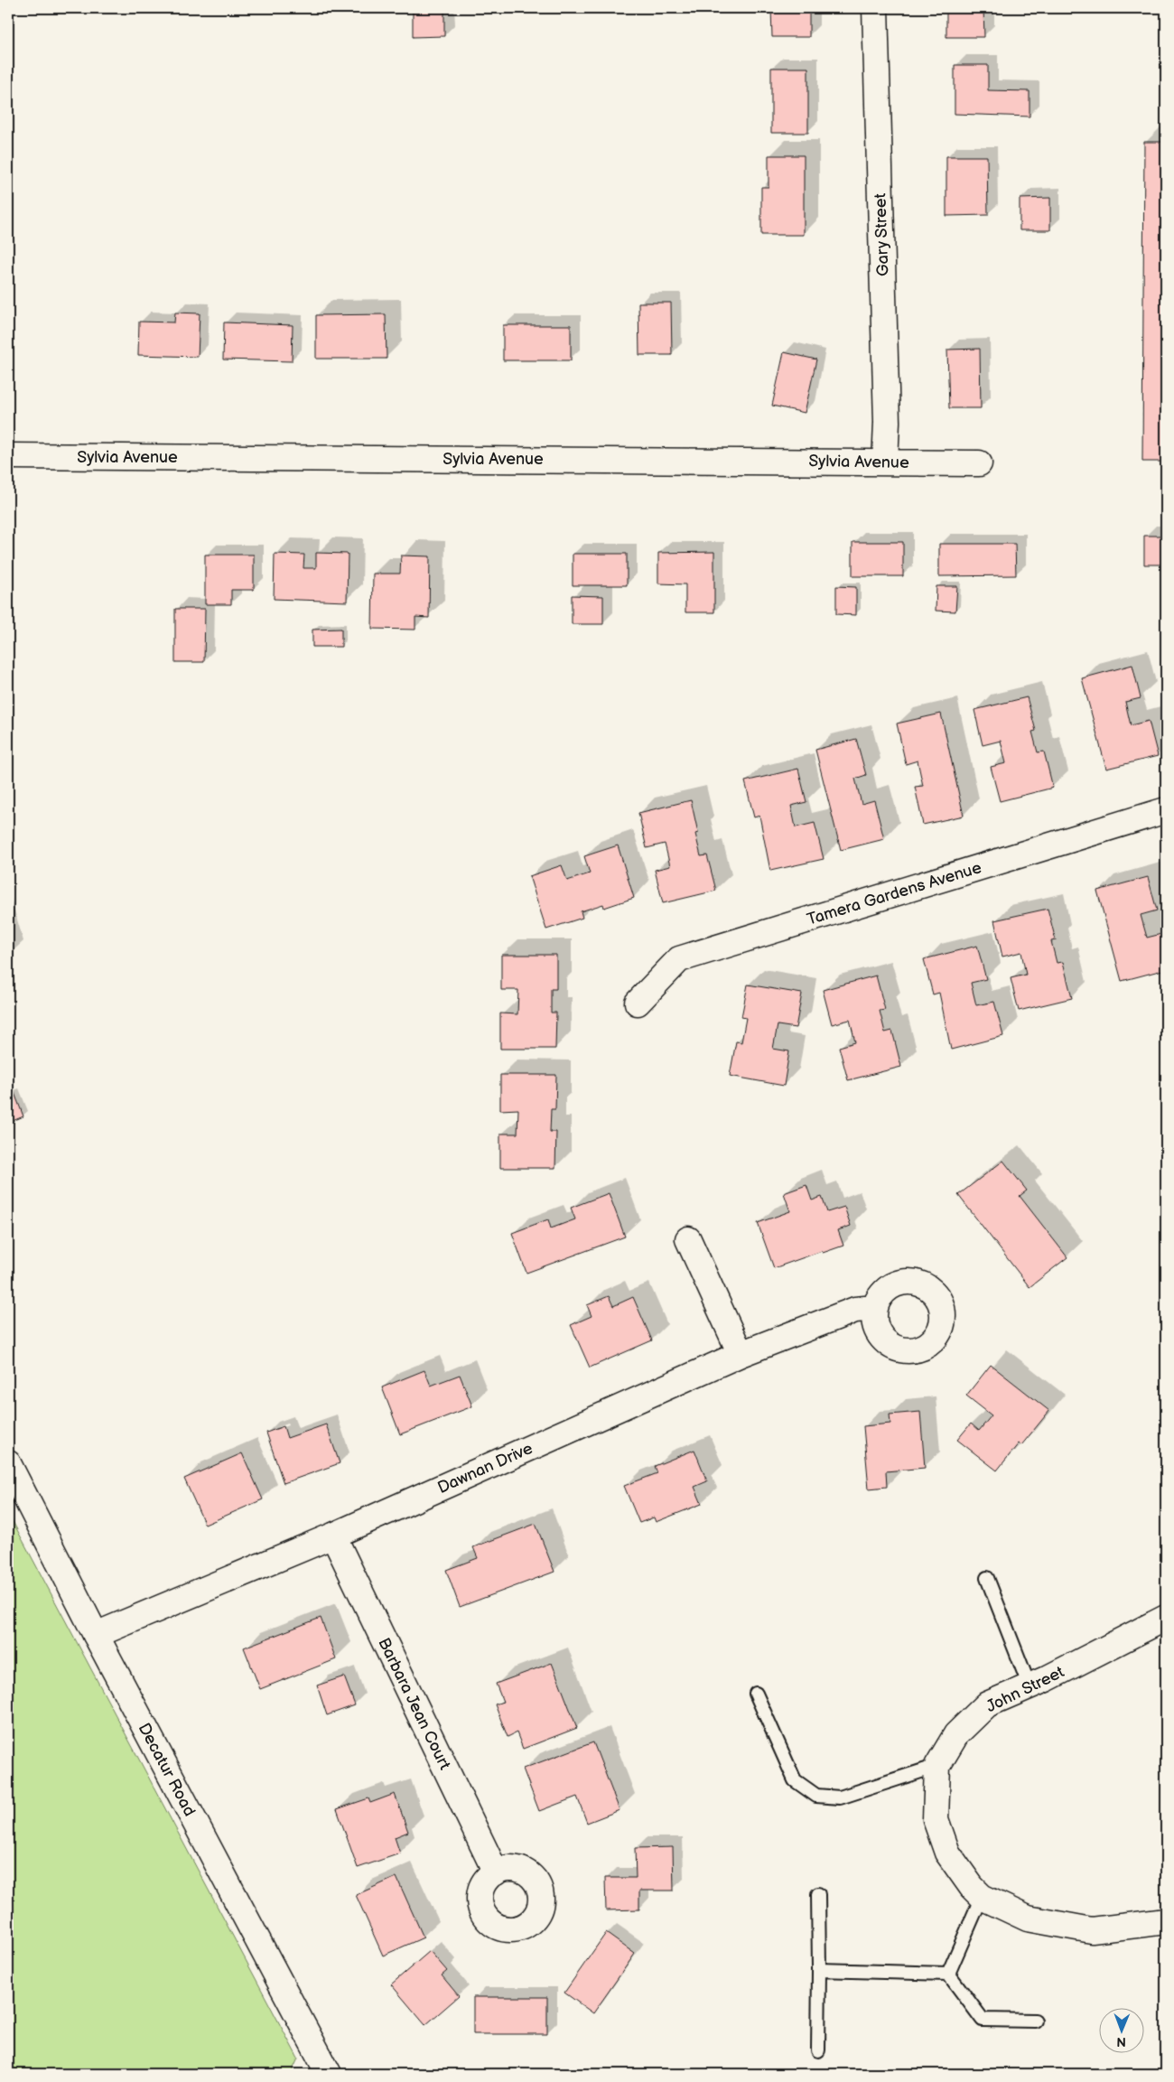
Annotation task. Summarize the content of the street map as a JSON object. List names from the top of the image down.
{
  "streets": {
    "street": [
      "Gary Street",
      "Sylvia Avenue",
      "Tamera Gardens Avenue",
      "Dawnan Drive",
      "John Street",
      "Barbara Jean Court",
      "Decatur Road"
    ]
  },
  "crossings": [
    ["Gary Street", "Sylvia Avenue"],
    ["Dawnan Drive", "Barbara Jean Court"],
    ["Dawnan Drive", "Decatur Road"]
  ],
  "north": "bottom"
}
